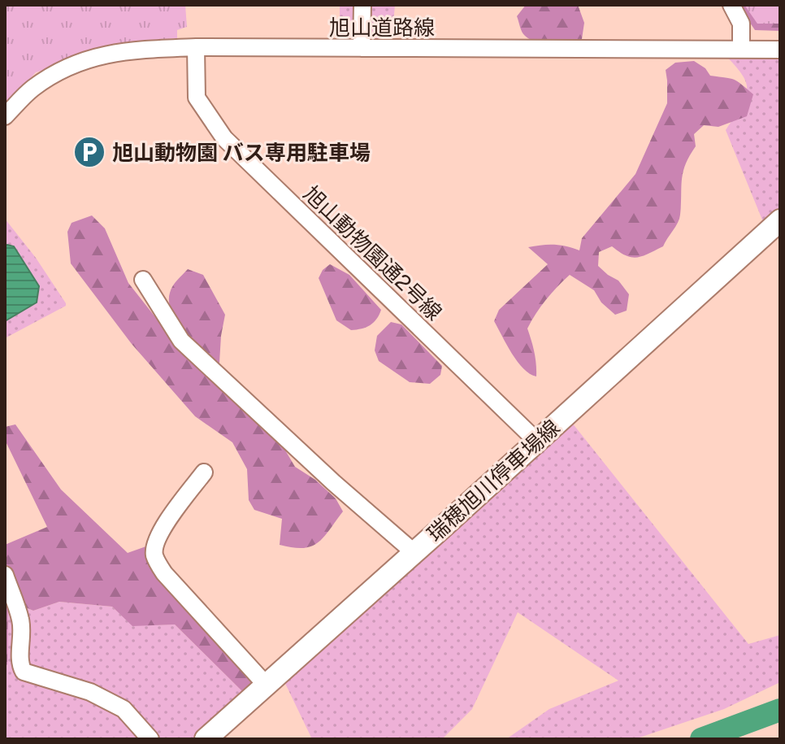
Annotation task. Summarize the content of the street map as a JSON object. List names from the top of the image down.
{
  "streets": {
    "main road": ["瑞穂旭川停車場線"],
    "street": ["旭山道路線", "旭山動物園通2号線"]
  },
  "crossings": [
    ["旭山道路線", "旭山動物園通2号線"],
    ["旭山動物園通2号線", "瑞穂旭川停車場線"]
  ],
  "places": {
    "parking": ["旭山動物園 バス専用駐車場"]
  }
}
